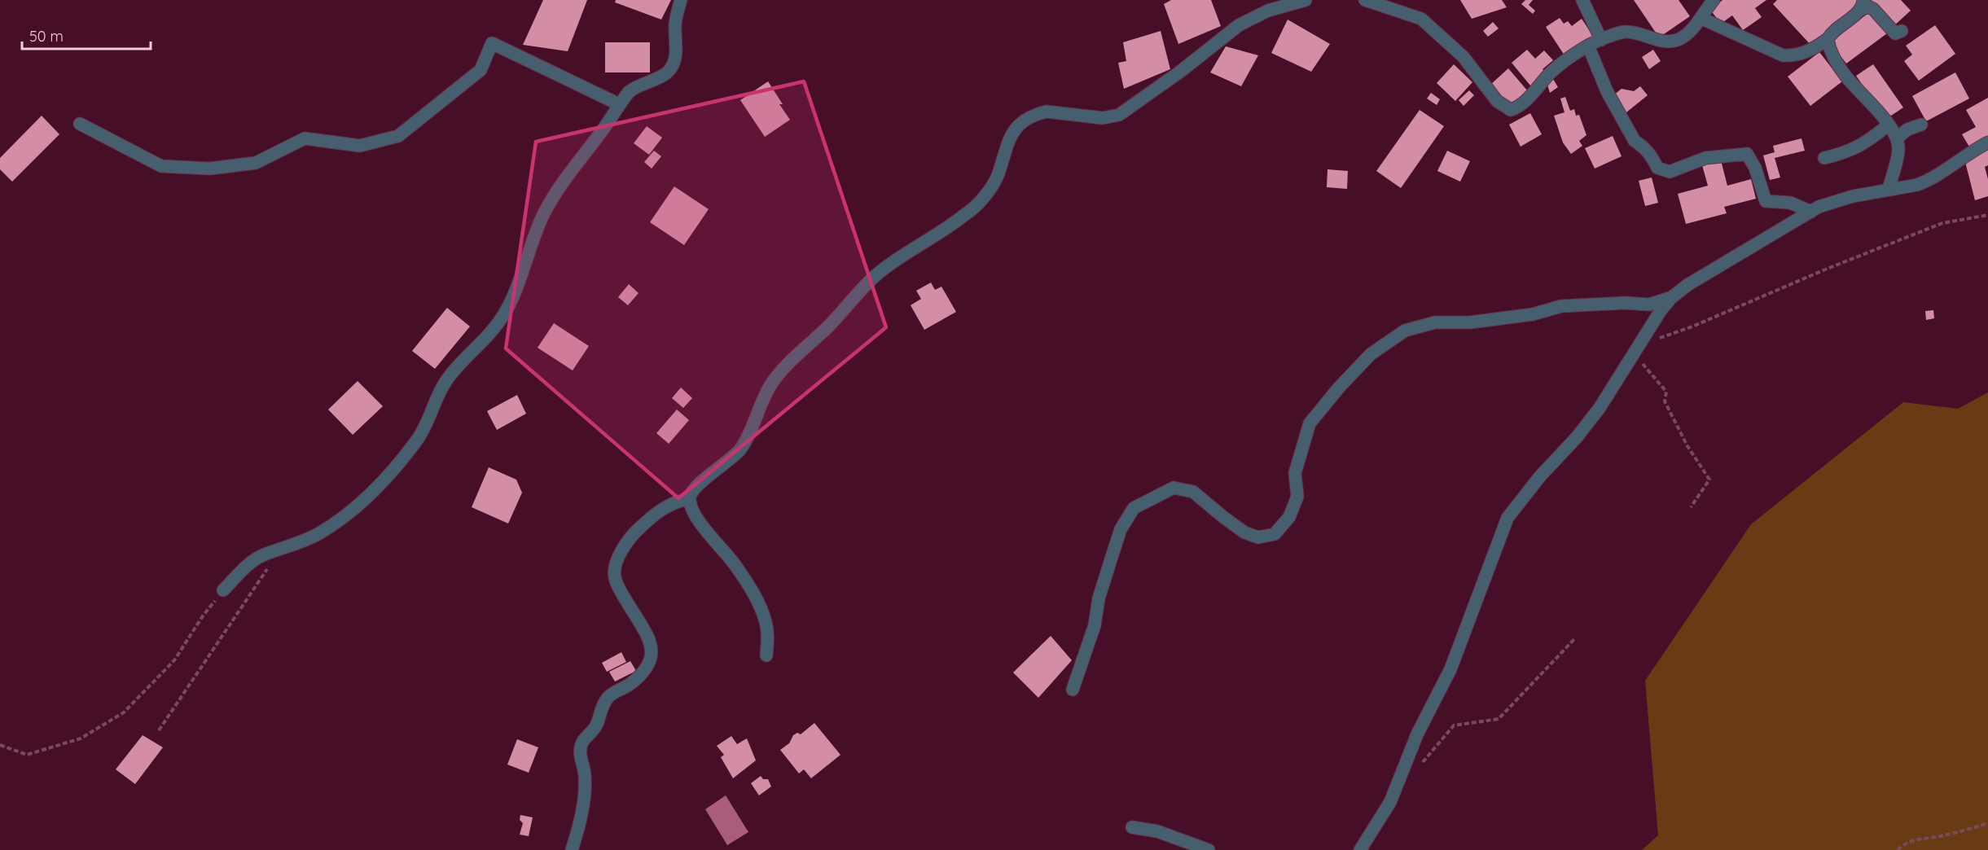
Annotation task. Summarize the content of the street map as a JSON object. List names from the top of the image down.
{
  "scale_bar": "50 m"
}
